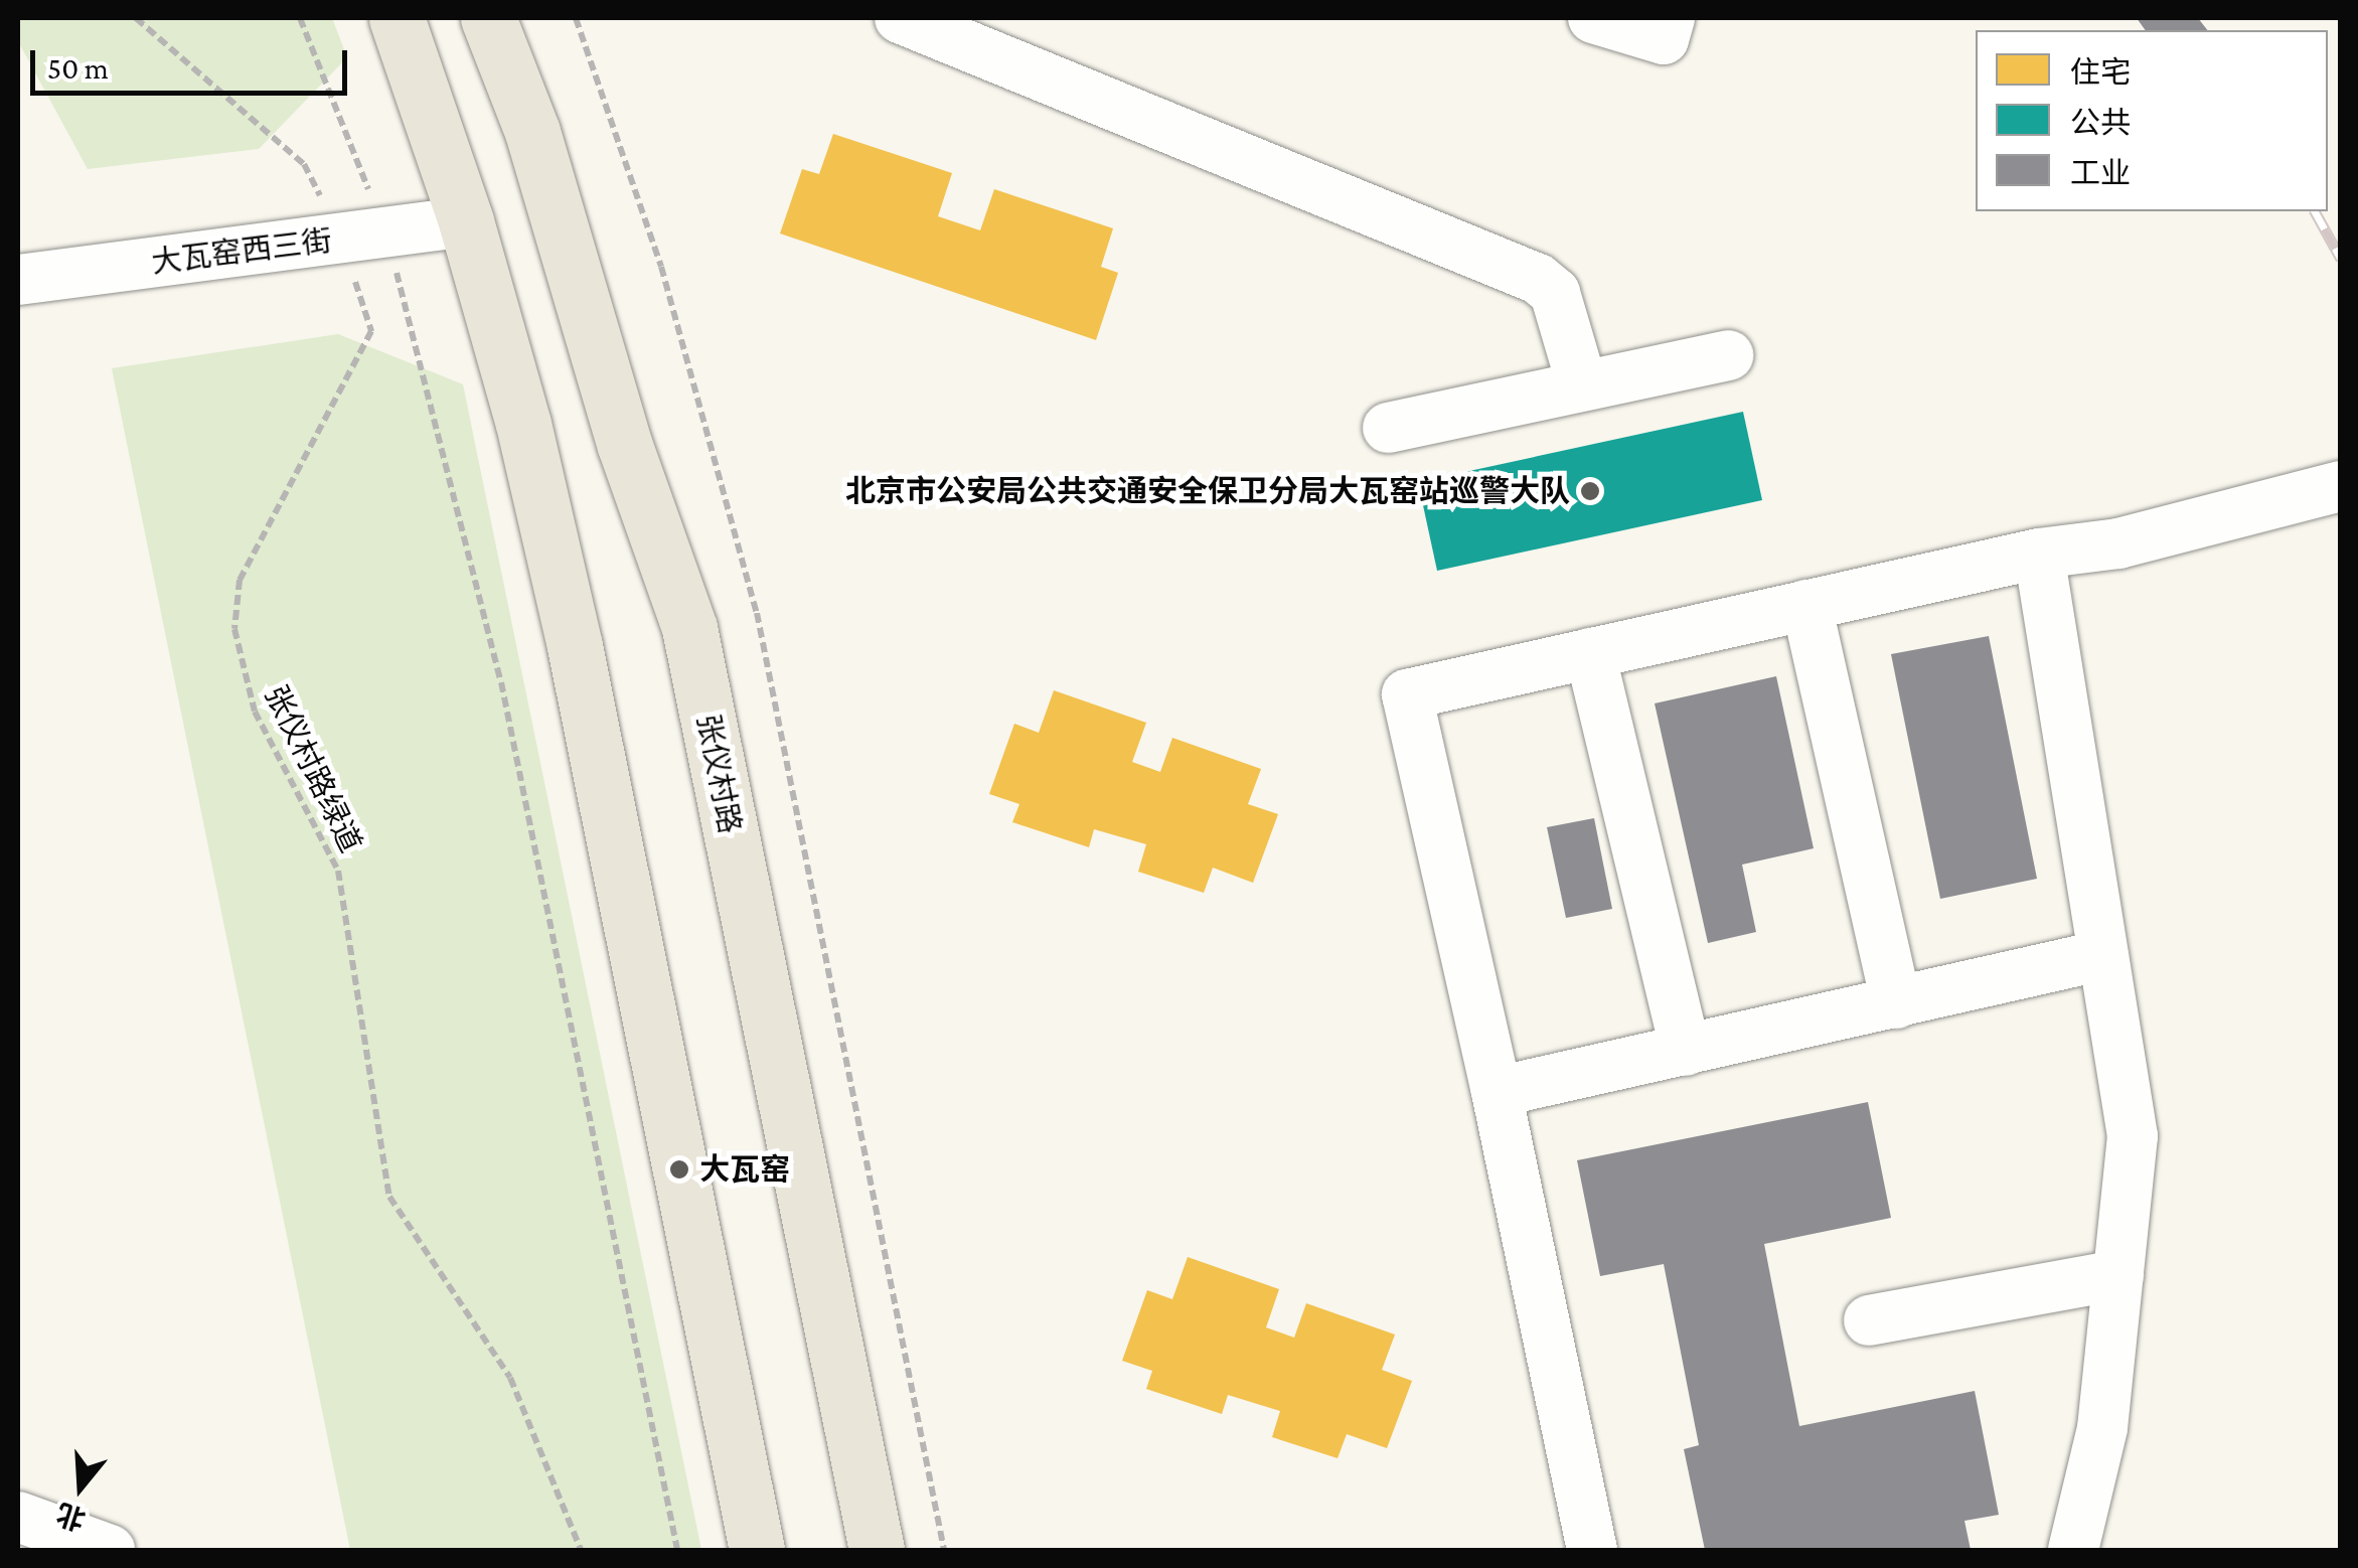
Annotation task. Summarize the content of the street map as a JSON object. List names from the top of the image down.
{
  "streets": {
    "main road": ["张仪村路"],
    "street": ["大瓦窑西三街"],
    "path": ["张仪村路绿道"]
  },
  "crossings": [
    ["大瓦窑西三街", "张仪村路绿道"]
  ],
  "places": ["北京市公安局公共交通安全保卫分局大瓦窑站巡警大队", "大瓦窑"],
  "legend": ["住宅", "公共", "工业"],
  "scale_bar": "50 m",
  "north": "bottom"
}
